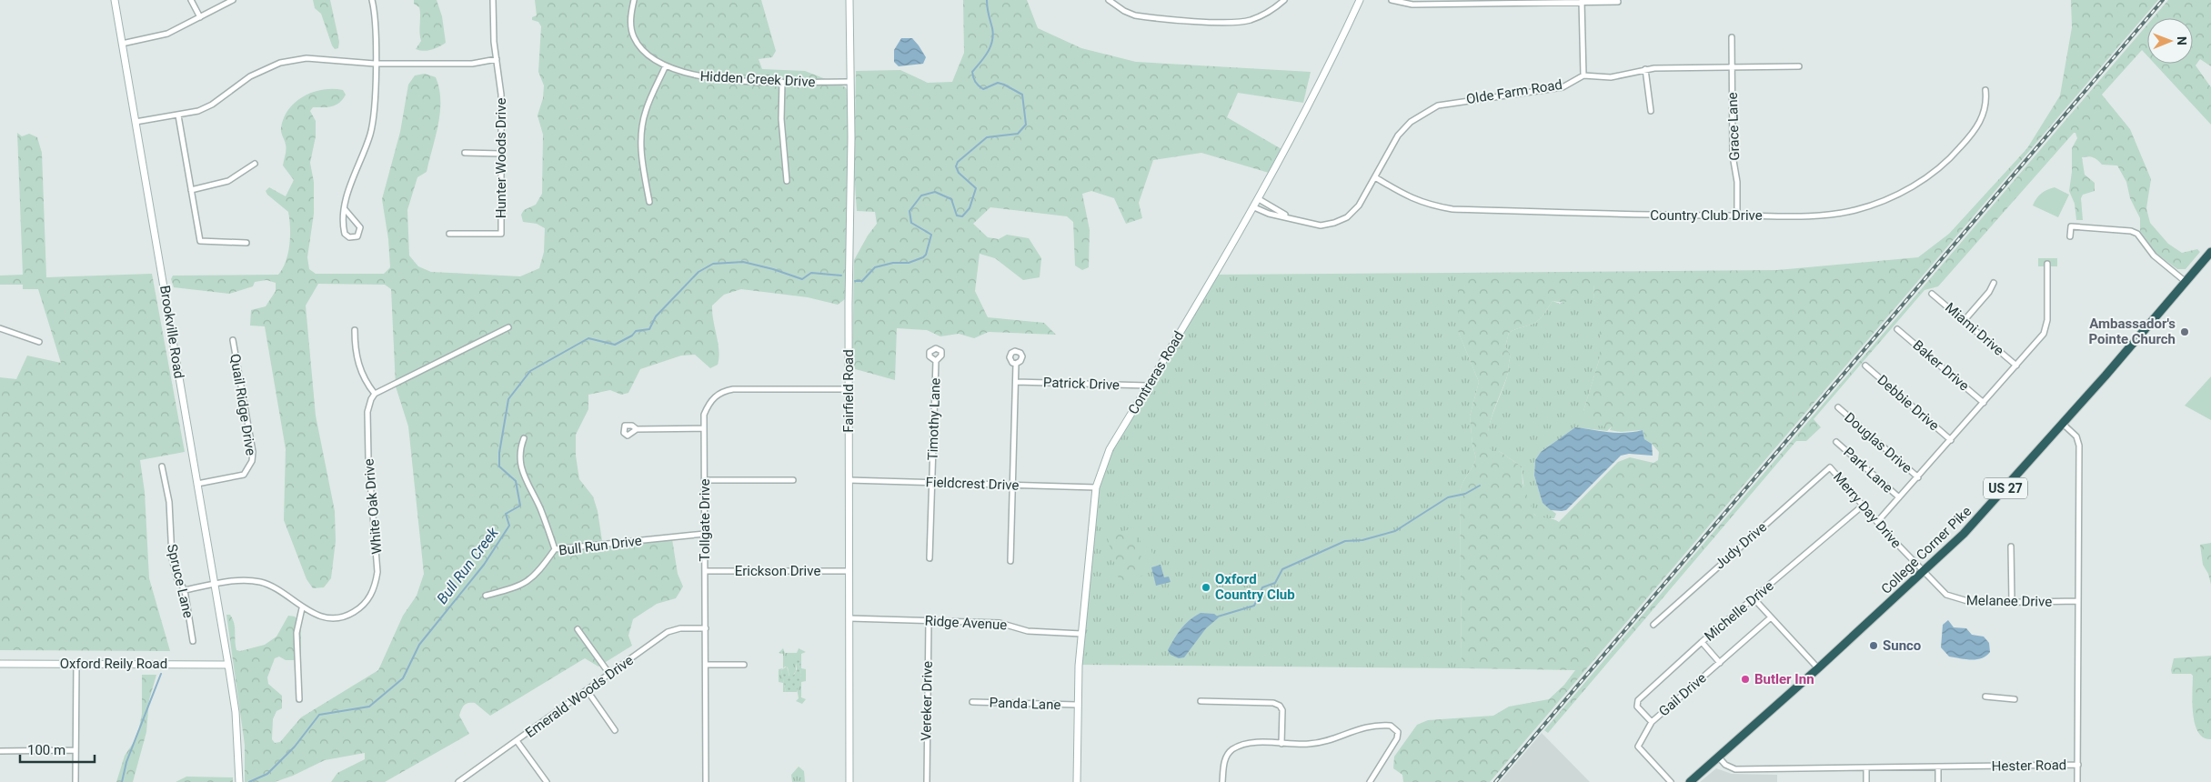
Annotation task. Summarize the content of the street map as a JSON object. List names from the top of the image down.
{
  "streets": {
    "highway": ["US 27", "College Corner Pike"],
    "street": [
      "Hidden Creek Drive",
      "Olde Farm Road",
      "Grace Lane",
      "Hunter Woods Drive",
      "Country Club Drive",
      "Miami Drive",
      "Brookville Road",
      "Baker Drive",
      "Contreras Road",
      "Patrick Drive",
      "Fairfield Road",
      "Debbie Drive",
      "Quail Ridge Drive",
      "Timothy Lane",
      "Douglas Drive",
      "Park Lane",
      "Fieldcrest Drive",
      "White Oak Drive",
      "Merry Day Drive",
      "Tollgate Drive",
      "Bull Run Drive",
      "Judy Drive",
      "Erickson Drive",
      "Spruce Lane",
      "Melanee Drive",
      "Michelle Drive",
      "Ridge Avenue",
      "Oxford Reily Road",
      "Gail Drive",
      "Emerald Woods Drive",
      "Vereker Drive",
      "Panda Lane",
      "Hester Road"
    ]
  },
  "crossings": [
    ["Hidden Creek Drive", "Fairfield Road"],
    ["Olde Farm Road", "Country Club Drive"],
    ["Olde Farm Road", "Contreras Road"],
    ["Grace Lane", "Country Club Drive"],
    ["Brookville Road", "Quail Ridge Drive"],
    ["Brookville Road", "White Oak Drive"],
    ["Brookville Road", "Oxford Reily Road"],
    ["Contreras Road", "Patrick Drive"],
    ["Contreras Road", "Fieldcrest Drive"],
    ["Contreras Road", "Ridge Avenue"],
    ["Contreras Road", "Panda Lane"],
    ["Fairfield Road", "Fieldcrest Drive"],
    ["Fairfield Road", "Tollgate Drive"],
    ["Fairfield Road", "Erickson Drive"],
    ["Fairfield Road", "Ridge Avenue"],
    ["Timothy Lane", "Fieldcrest Drive"],
    ["White Oak Drive", "Spruce Lane"],
    ["Merry Day Drive", "Judy Drive"],
    ["Merry Day Drive", "College Corner Pike"],
    ["Merry Day Drive", "Melanee Drive"],
    ["Merry Day Drive", "Michelle Drive"],
    ["Tollgate Drive", "Bull Run Drive"],
    ["Tollgate Drive", "Erickson Drive"],
    ["Tollgate Drive", "Emerald Woods Drive"],
    ["College Corner Pike", "Melanee Drive"],
    ["College Corner Pike", "Hester Road"],
    ["Melanee Drive", "Hester Road"],
    ["Michelle Drive", "Gail Drive"],
    ["Ridge Avenue", "Vereker Drive"]
  ],
  "water": ["Bull Run Creek"],
  "places": [
    "Ambassador's Pointe Church",
    "Oxford Country Club",
    "Sunco",
    "Butler Inn"
  ],
  "scale_bar": "100 m",
  "north": "right"
}
